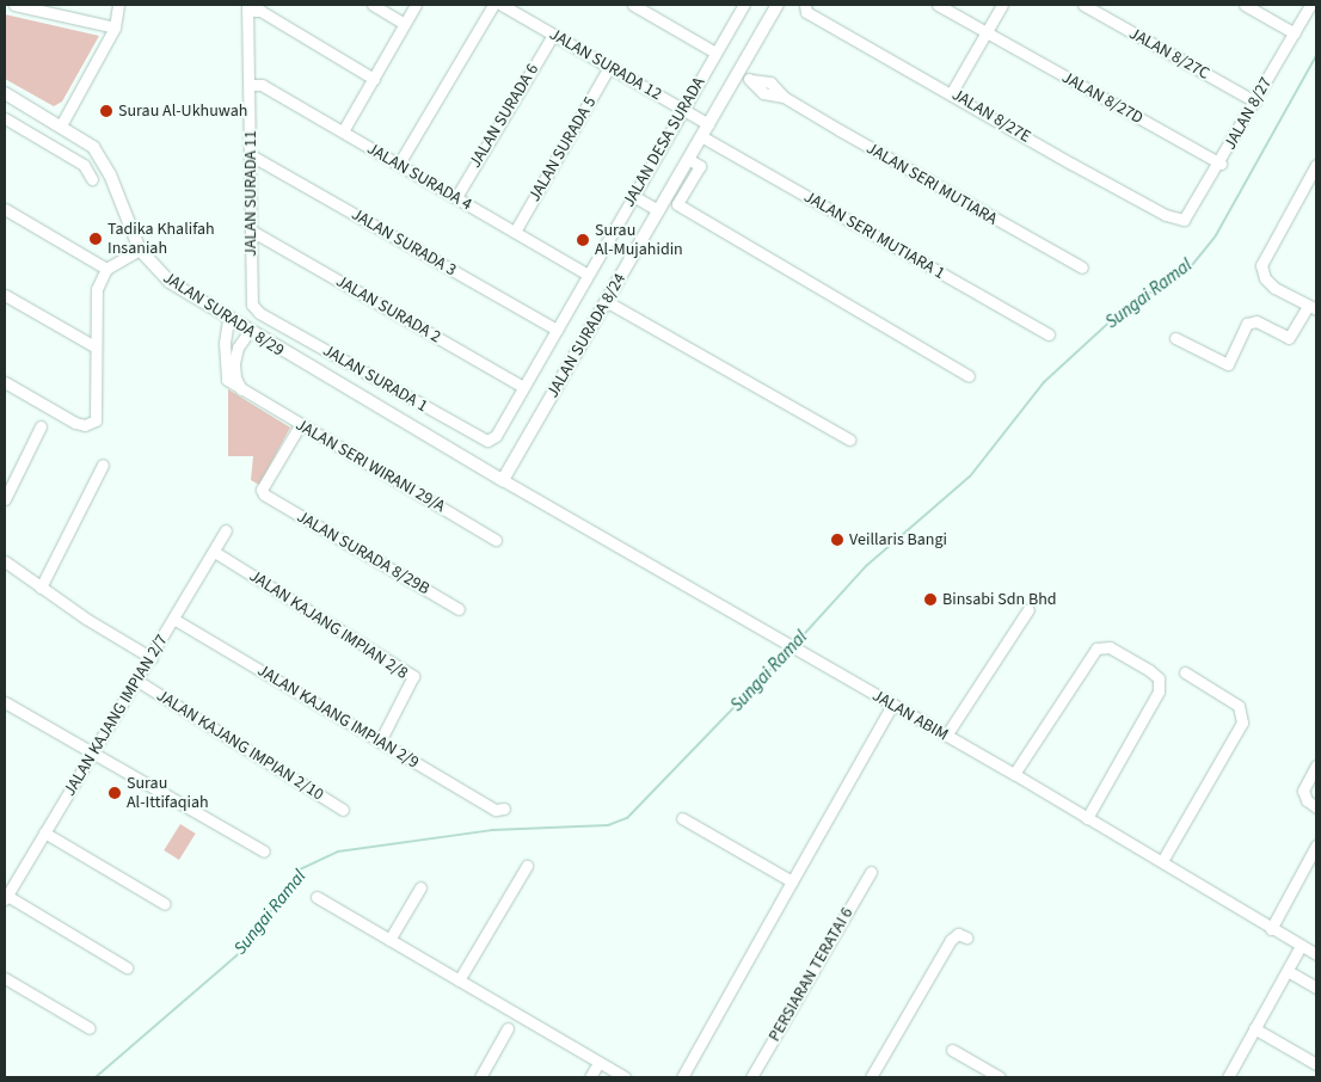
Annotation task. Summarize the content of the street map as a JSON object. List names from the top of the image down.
{
  "streets": {
    "street": [
      "JALAN 8/27C",
      "JALAN SURADA 12",
      "JALAN 8/27D",
      "JALAN 8/27",
      "JALAN SURADA 6",
      "JALAN 8/27E",
      "JALAN DESA SURADA",
      "JALAN SURADA 5",
      "JALAN SURADA 4",
      "JALAN SERI MUTIARA",
      "JALAN SURADA 11",
      "JALAN SERI MUTIARA 1",
      "JALAN SURADA 3",
      "JALAN SURADA 2",
      "JALAN SURADA 8/29",
      "JALAN SURADA 8/24",
      "JALAN SURADA 1",
      "JALAN SERI WIRANI 29/A",
      "JALAN SURADA 8/29B",
      "JALAN KAJANG IMPIAN 2/8",
      "JALAN KAJANG IMPIAN 2/7",
      "JALAN ABIM",
      "JALAN KAJANG IMPIAN 2/9",
      "JALAN KAJANG IMPIAN 2/10",
      "PERSIARAN TERATAI 6"
    ]
  },
  "crossings": [
    ["JALAN 8/27C", "JALAN 8/27"],
    ["JALAN SURADA 12", "JALAN SURADA 6"],
    ["JALAN SURADA 12", "JALAN DESA SURADA"],
    ["JALAN SURADA 12", "JALAN SURADA 5"],
    ["JALAN SURADA 12", "JALAN SURADA 8/24"],
    ["JALAN 8/27D", "JALAN 8/27"],
    ["JALAN 8/27", "JALAN 8/27E"],
    ["JALAN SURADA 6", "JALAN SURADA 4"],
    ["JALAN DESA SURADA", "JALAN SURADA 4"],
    ["JALAN DESA SURADA", "JALAN SURADA 3"],
    ["JALAN DESA SURADA", "JALAN SURADA 2"],
    ["JALAN DESA SURADA", "JALAN SURADA 1"],
    ["JALAN SURADA 5", "JALAN SURADA 4"],
    ["JALAN SURADA 4", "JALAN SURADA 11"],
    ["JALAN SERI MUTIARA", "JALAN SURADA 8/24"],
    ["JALAN SURADA 11", "JALAN SURADA 3"],
    ["JALAN SURADA 11", "JALAN SURADA 2"],
    ["JALAN SURADA 11", "JALAN SURADA 1"],
    ["JALAN SERI MUTIARA 1", "JALAN SURADA 8/24"],
    ["JALAN SURADA 8/29", "JALAN SURADA 8/24"],
    ["JALAN SURADA 8/29", "JALAN ABIM"],
    ["JALAN SURADA 8/24", "JALAN ABIM"],
    ["JALAN SERI WIRANI 29/A", "JALAN SURADA 8/29B"],
    ["JALAN KAJANG IMPIAN 2/8", "JALAN KAJANG IMPIAN 2/7"],
    ["JALAN KAJANG IMPIAN 2/8", "JALAN KAJANG IMPIAN 2/9"],
    ["JALAN KAJANG IMPIAN 2/7", "JALAN KAJANG IMPIAN 2/9"],
    ["JALAN KAJANG IMPIAN 2/7", "JALAN KAJANG IMPIAN 2/10"]
  ],
  "water": ["Sungai Ramal"],
  "places": [
    "Surau Al-Ukhuwah",
    "Tadika Khalifah Insaniah",
    "Surau Al-Mujahidin",
    "Veillaris Bangi",
    "Binsabi Sdn Bhd",
    "Surau Al-Ittifaqiah"
  ]
}
